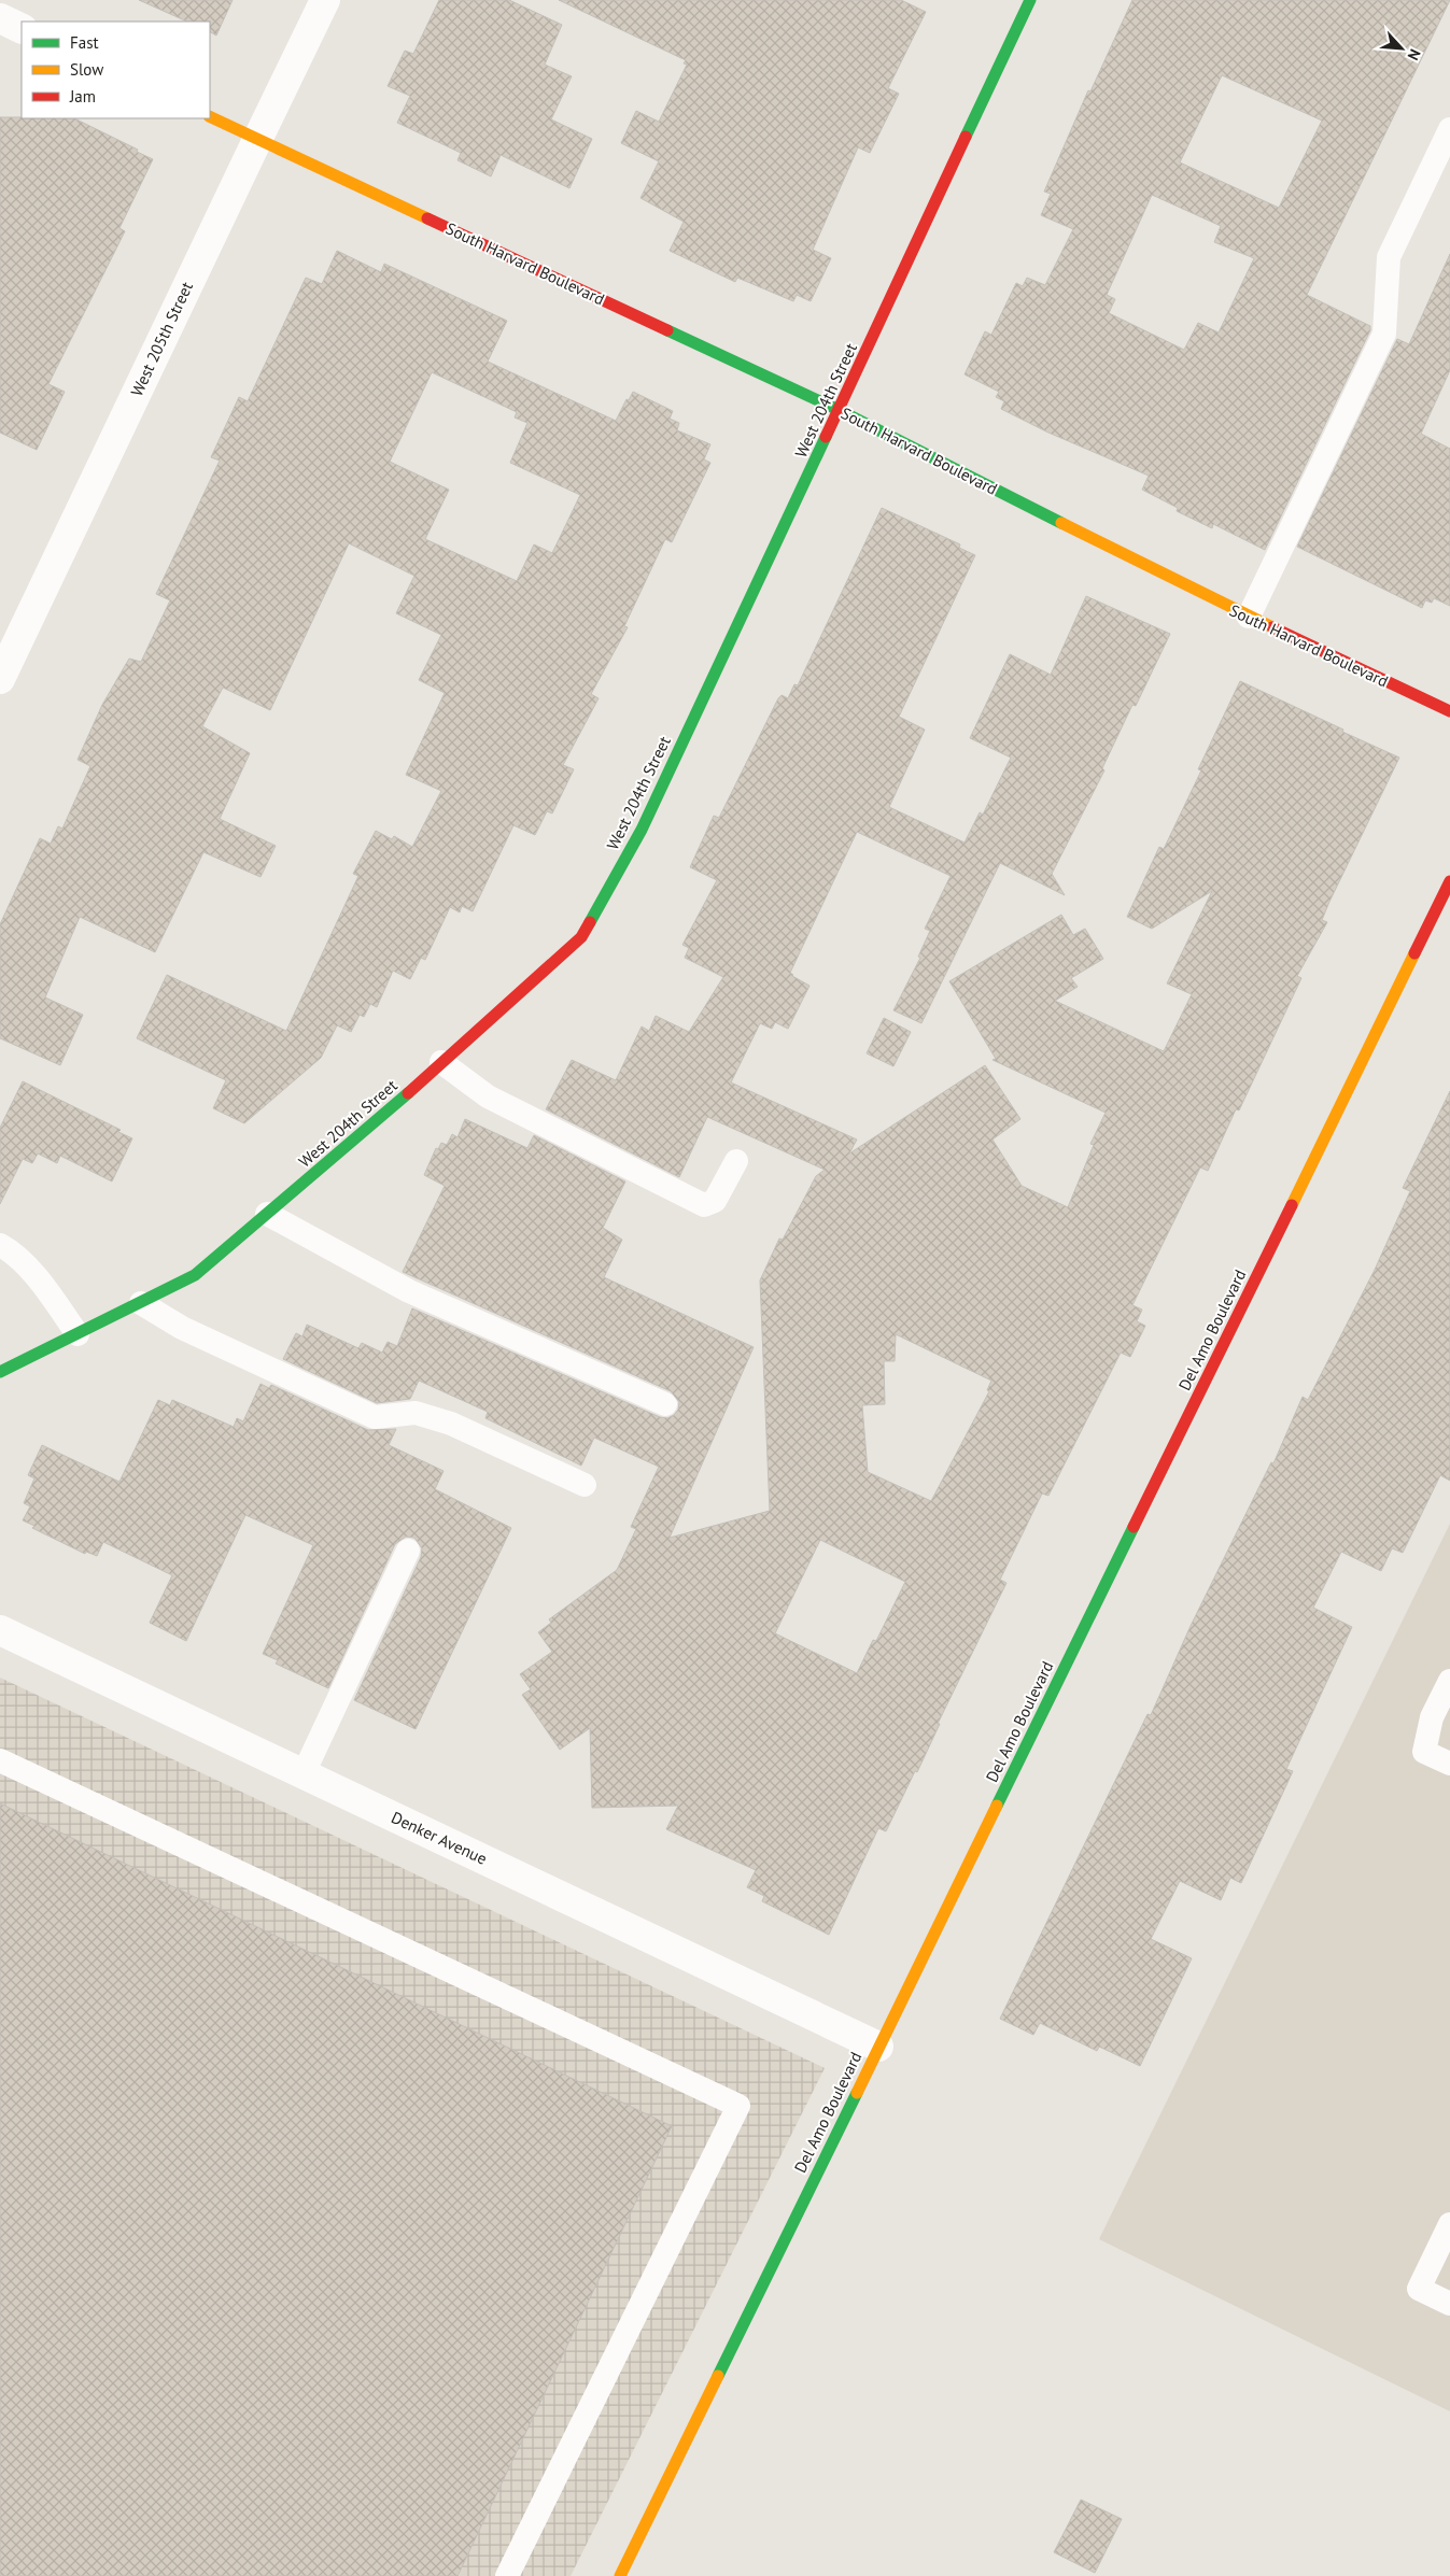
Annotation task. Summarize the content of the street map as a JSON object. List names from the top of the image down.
{
  "streets": {
    "street": [
      "South Harvard Boulevard",
      "West 205th Street",
      "West 204th Street",
      "Del Amo Boulevard",
      "Denker Avenue"
    ]
  },
  "crossings": [
    ["South Harvard Boulevard", "West 205th Street"],
    ["South Harvard Boulevard", "West 204th Street"],
    ["Del Amo Boulevard", "Denker Avenue"]
  ],
  "legend": ["Fast", "Slow", "Jam"],
  "north": "bottom right"
}
